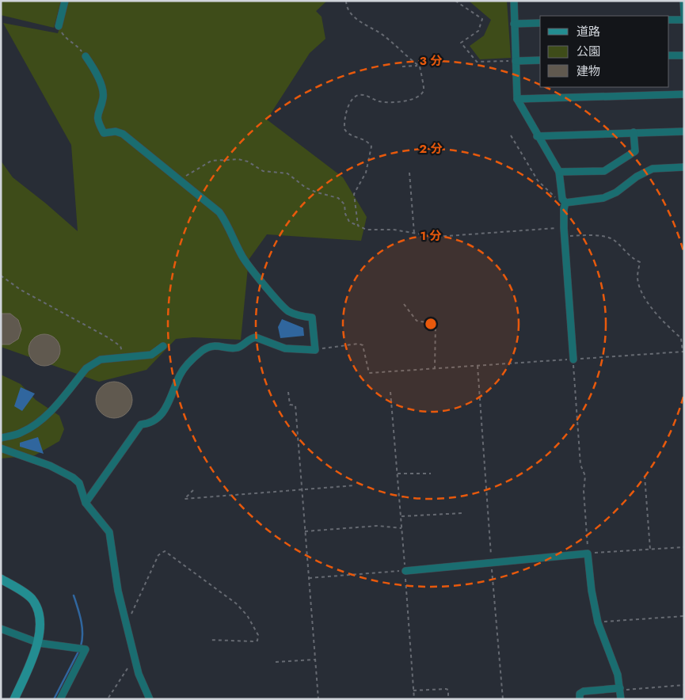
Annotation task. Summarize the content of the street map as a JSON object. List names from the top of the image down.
{
  "legend": ["道路", "公園", "建物"],
  "rings": ["3 分", "2 分", "1 分"]
}
